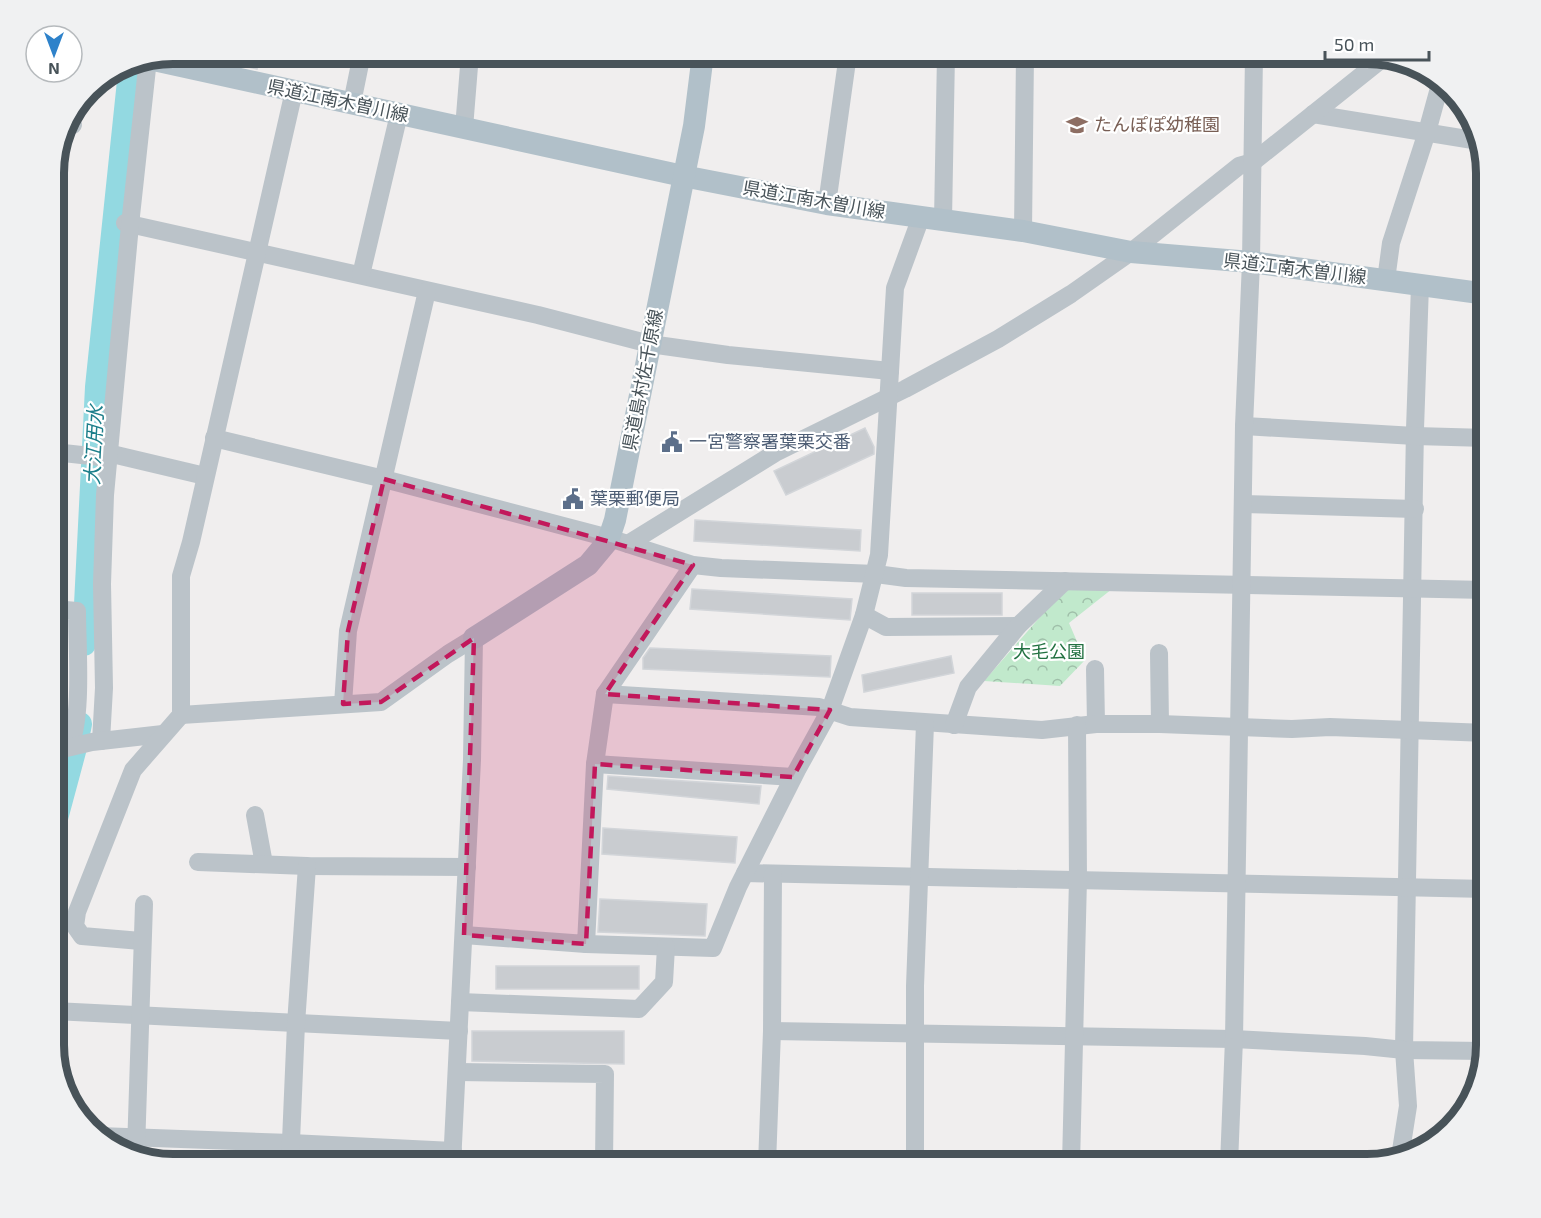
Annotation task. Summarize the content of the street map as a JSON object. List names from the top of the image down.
{
  "streets": {
    "main road": ["県道江南木曽川線", "県道島村佐千原線"]
  },
  "crossings": [
    ["県道江南木曽川線", "県道島村佐千原線"]
  ],
  "water": ["大江用水"],
  "parks": ["大毛公園"],
  "places": {
    "school or university": ["たんぽぽ幼稚園"],
    "public building": ["一宮警察署葉栗交番", "葉栗郵便局"]
  },
  "scale_bar": "50 m",
  "north": "bottom"
}
